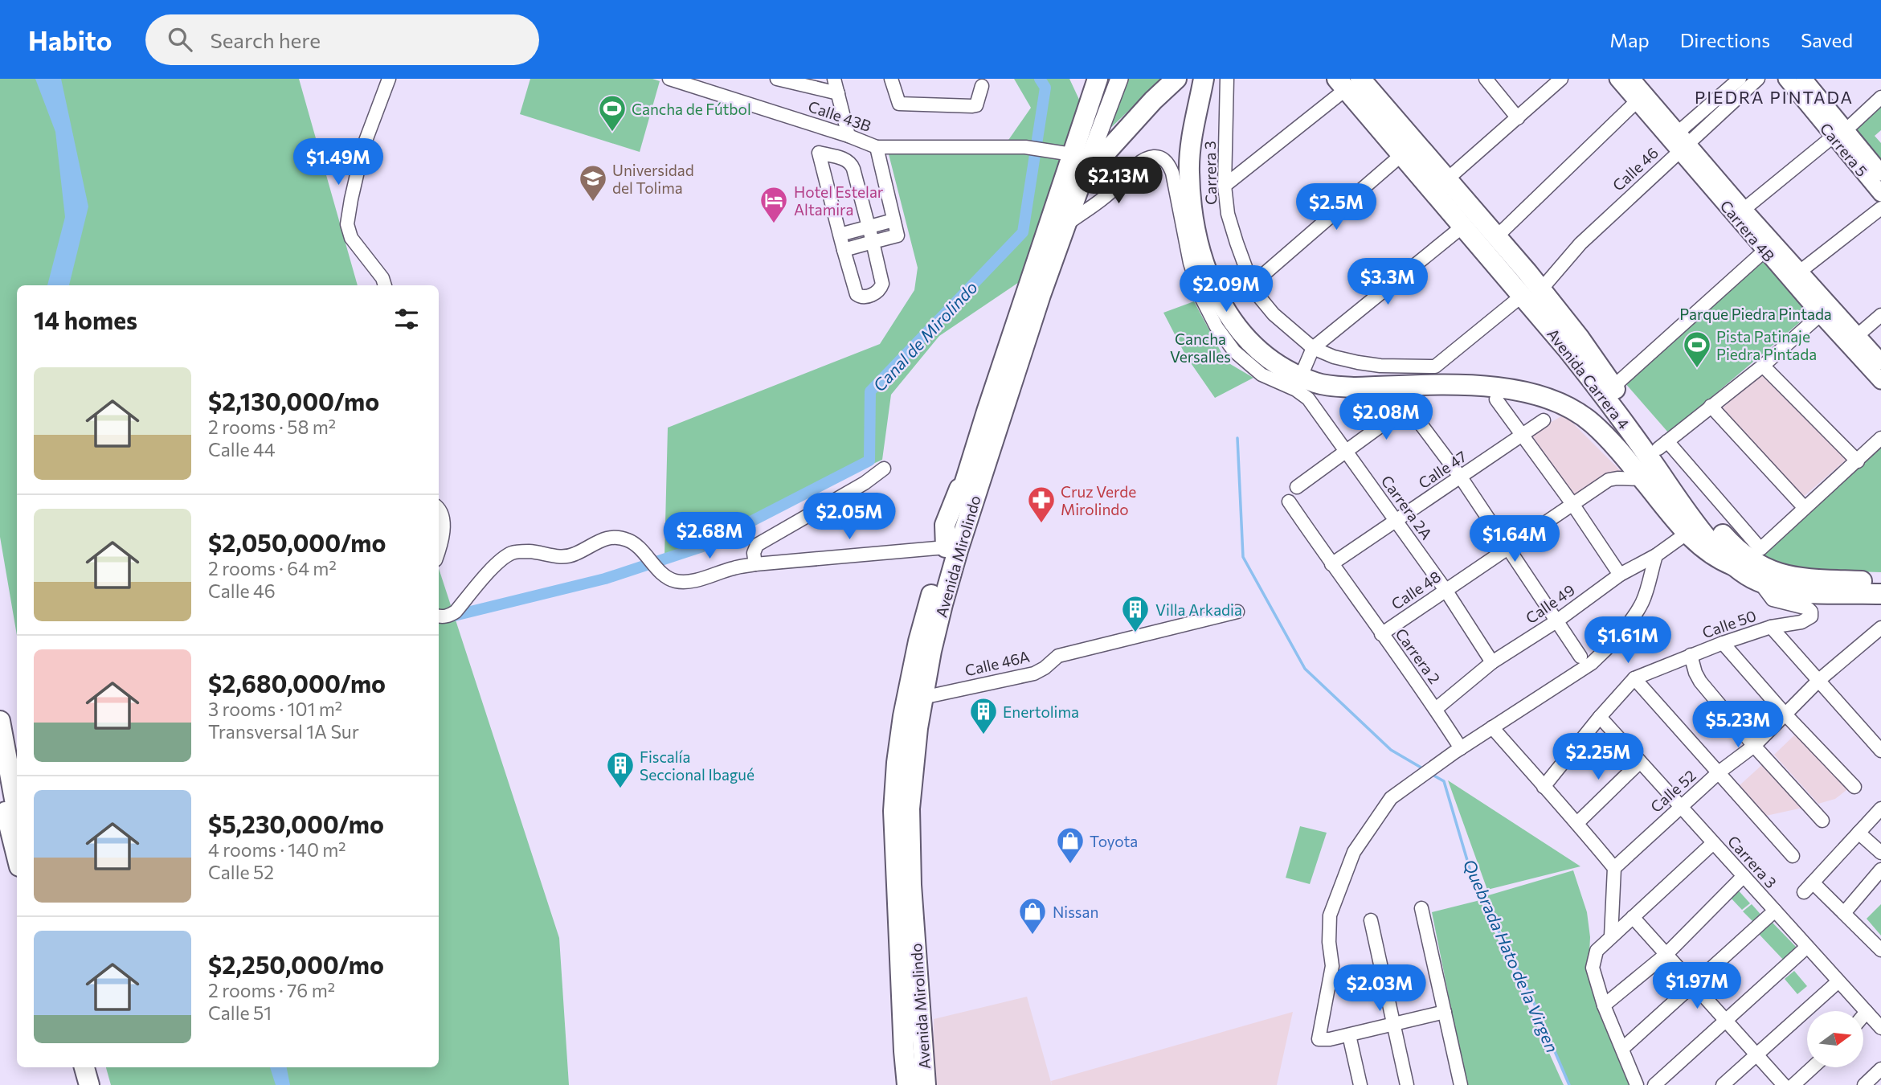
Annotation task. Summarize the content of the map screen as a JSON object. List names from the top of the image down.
{
  "streets": {
    "main road": ["Avenida Carrera 4", "Avenida Mirolindo"],
    "street": [
      "Calle 43B",
      "Carrera 5",
      "Calle 46",
      "Carrera 3",
      "Carrera 4B",
      "Calle 47",
      "Carrera 2A",
      "Calle 48",
      "Calle 49",
      "Calle 50",
      "Carrera 2",
      "Calle 46A",
      "Calle 52"
    ]
  },
  "crossings": [
    ["Calle 43B", "Avenida Mirolindo"],
    ["Calle 46", "Carrera 3"],
    ["Calle 46", "Carrera 4B"],
    ["Calle 46", "Avenida Carrera 4"],
    ["Carrera 3", "Calle 50"],
    ["Carrera 3", "Calle 52"],
    ["Avenida Carrera 4", "Calle 49"],
    ["Avenida Carrera 4", "Calle 50"],
    ["Calle 47", "Carrera 2A"],
    ["Calle 47", "Carrera 2"],
    ["Carrera 2A", "Calle 48"],
    ["Carrera 2A", "Calle 49"],
    ["Avenida Mirolindo", "Calle 46A"],
    ["Calle 48", "Carrera 2"],
    ["Calle 49", "Carrera 2"]
  ],
  "districts": ["PIEDRA PINTADA"],
  "water": ["Canal de Mirolindo", "Quebrada Hato de la Virgen"],
  "parks": ["Parque Piedra Pintada", "Cancha Versalles"],
  "places": {
    "sports": ["Cancha de Fútbol", "Pista Patinaje Piedra Pintada"],
    "school or university": ["Universidad del Tolima"],
    "hotel": ["Hotel Estelar Altamira"],
    "pharmacy": ["Cruz Verde Mirolindo"],
    "building": ["Villa Arkadia", "Enertolima", "Fiscalía Seccional Ibagué"],
    "shop": ["Toyota", "Nissan"]
  },
  "north": "right",
  "page": {
    "header": "Habito",
    "search": "Search here",
    "nav": ["Map", "Directions", "Saved"],
    "price": [
      "$1.49M",
      "$2.13M",
      "$2.5M",
      "$3.3M",
      "$2.09M",
      "$2.08M",
      "$2.05M",
      "$2.68M",
      "$1.64M",
      "$1.61M",
      "$5.23M",
      "$2.25M",
      "$1.97M",
      "$2.03M"
    ],
    "heading": "14 homes",
    "list": [
      {
        "name": "$2,130,000/mo",
        "note": "2 rooms · 58 m² · Calle 44"
      },
      {
        "name": "$2,050,000/mo",
        "note": "2 rooms · 64 m² · Calle 46"
      },
      {
        "name": "$2,680,000/mo",
        "note": "3 rooms · 101 m² · Transversal 1A Sur"
      },
      {
        "name": "$5,230,000/mo",
        "note": "4 rooms · 140 m² · Calle 52"
      },
      {
        "name": "$2,250,000/mo",
        "note": "2 rooms · 76 m² · Calle 51"
      }
    ]
  }
}
